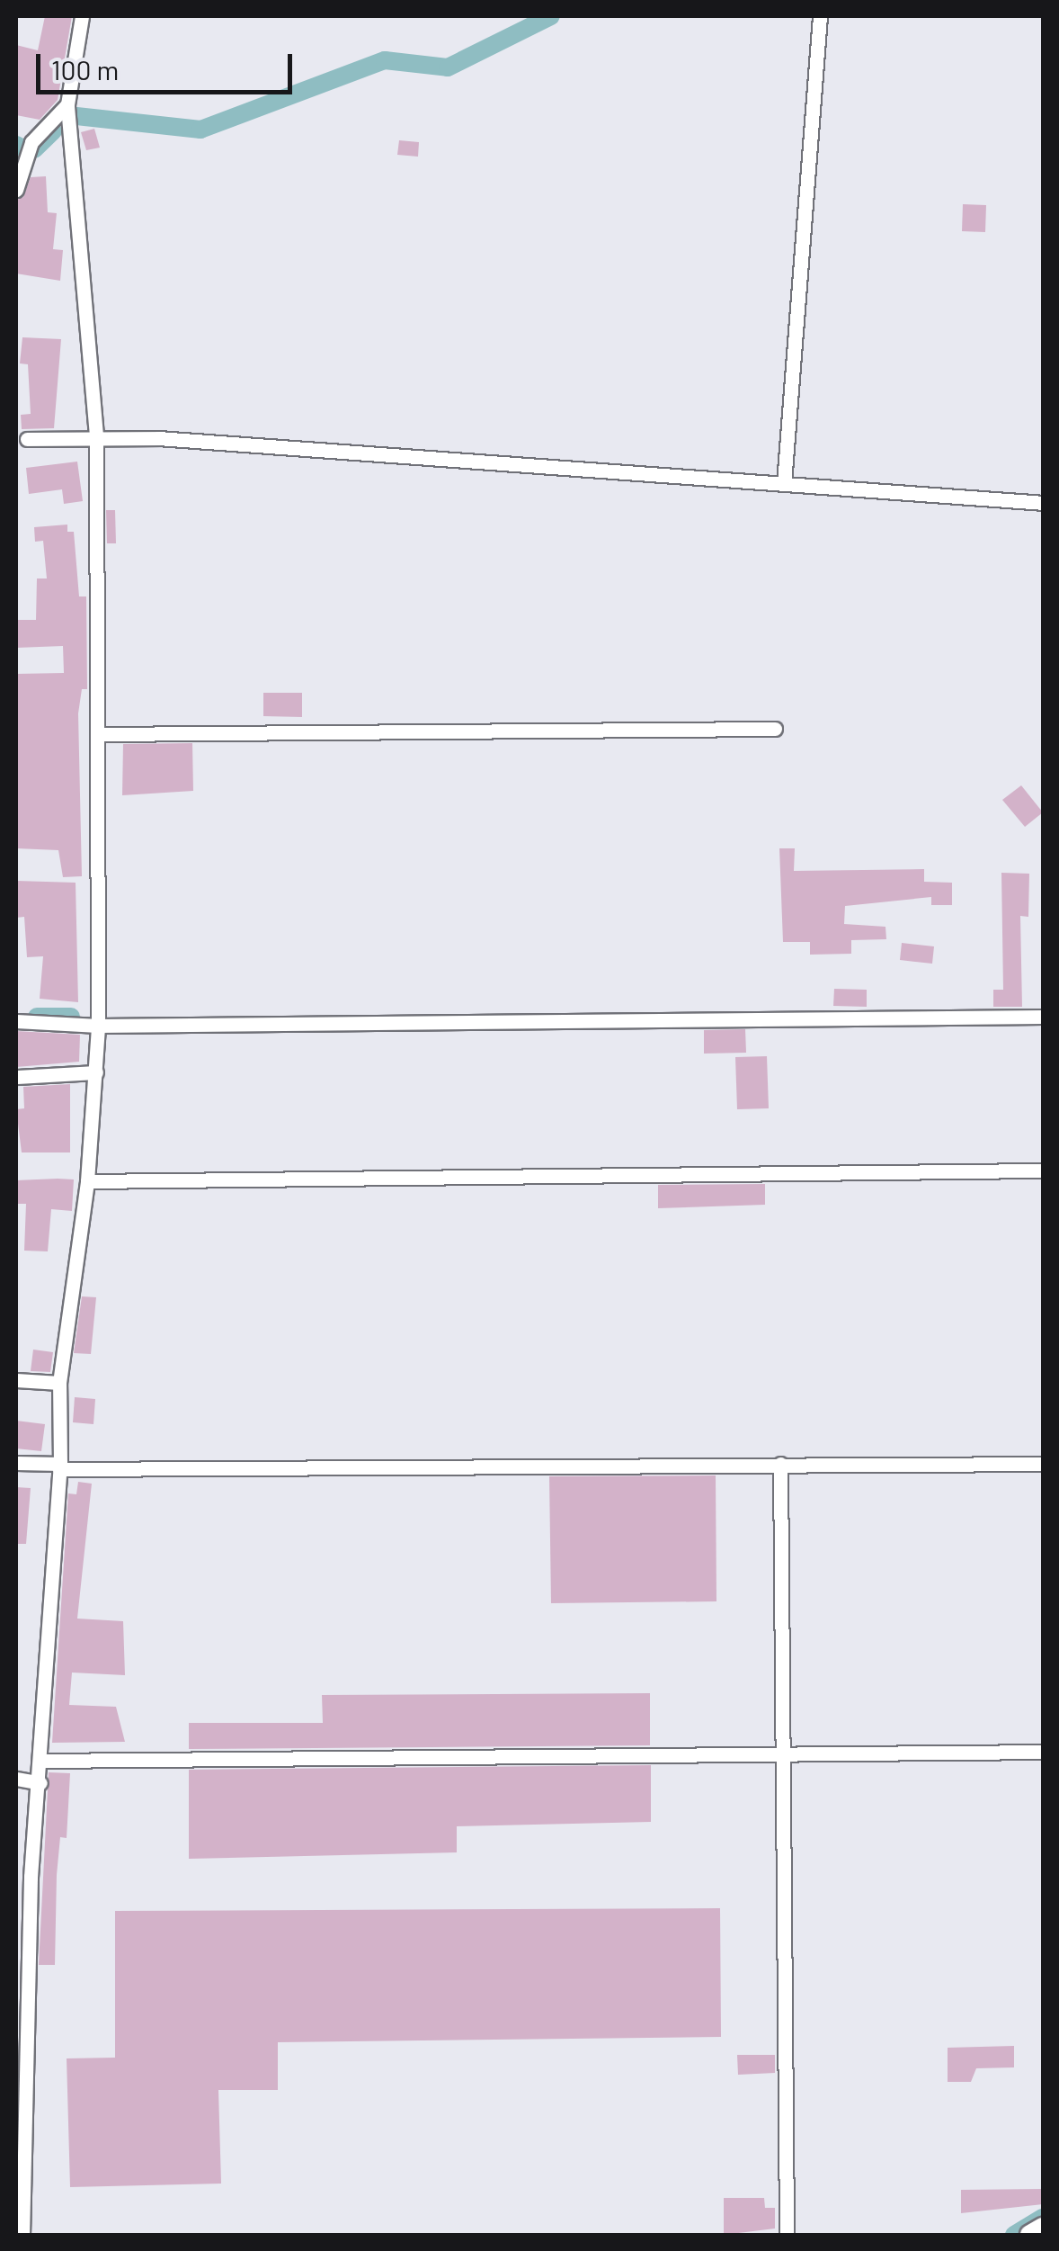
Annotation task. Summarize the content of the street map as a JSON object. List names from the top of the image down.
{
  "scale_bar": "100 m"
}
